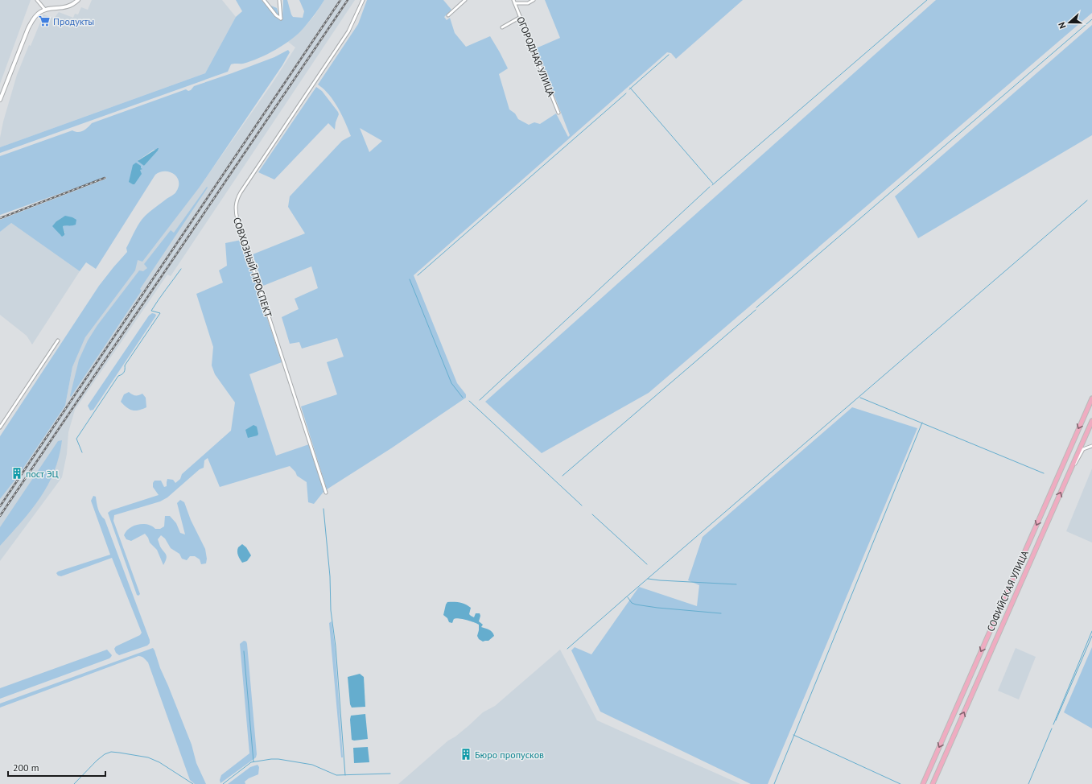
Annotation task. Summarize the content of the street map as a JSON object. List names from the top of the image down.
{
  "streets": {
    "main road": ["СОФИЙСКАЯ УЛИЦА"],
    "street": ["ОГОРОДНАЯ УЛИЦА", "СОВХОЗНЫЙ ПРОСПЕКТ"]
  },
  "places": {
    "supermarket": ["Продукты"],
    "building": ["пост ЭЦ", "Бюро пропусков"]
  },
  "scale_bar": "200 m",
  "north": "left"
}
